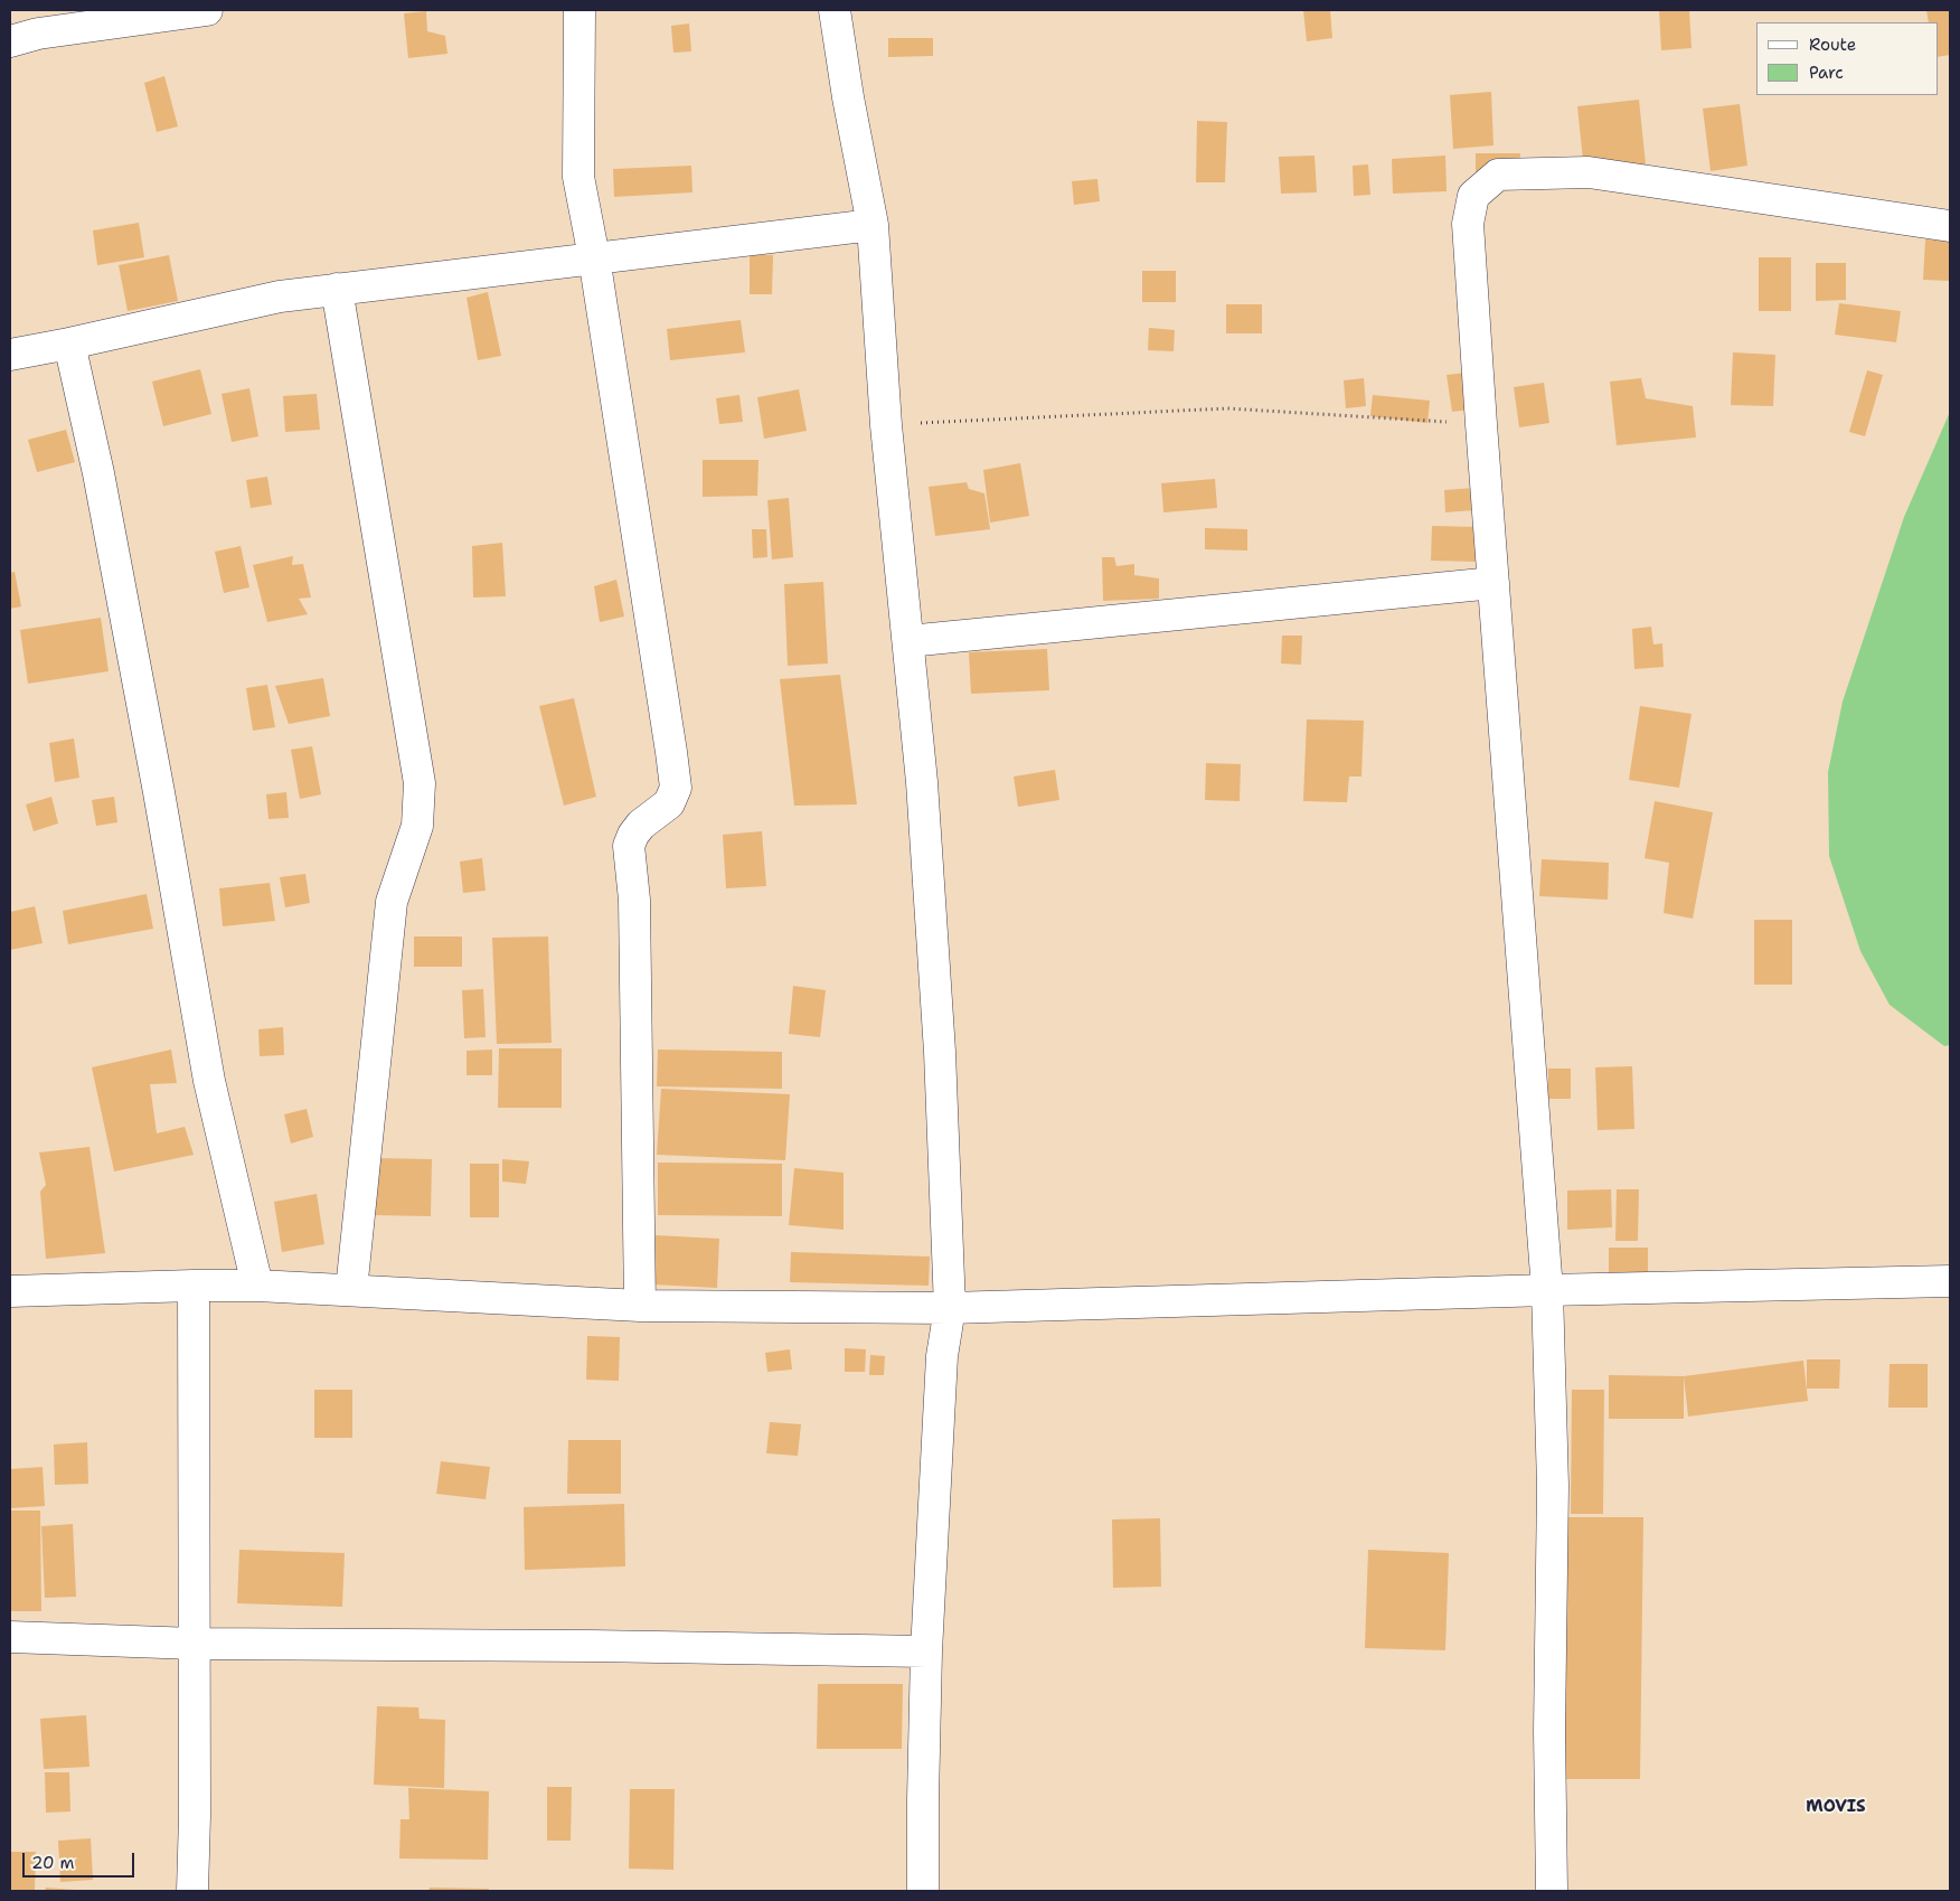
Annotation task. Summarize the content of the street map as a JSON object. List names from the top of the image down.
{
  "districts": ["MOVIS"],
  "legend": ["Route", "Parc"],
  "scale_bar": "20 m"
}
